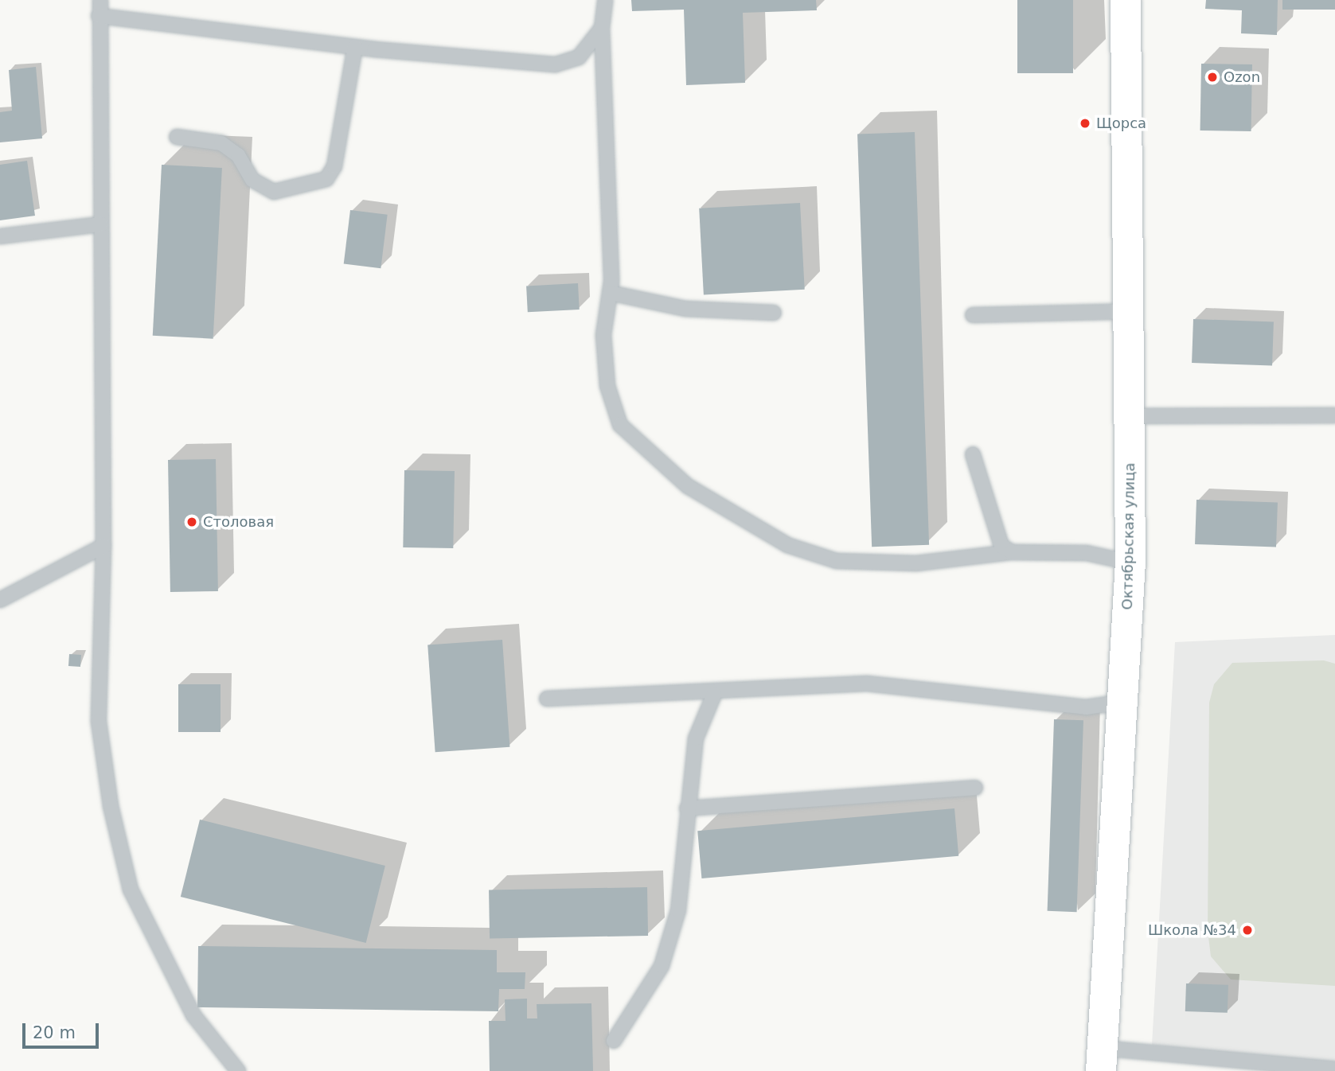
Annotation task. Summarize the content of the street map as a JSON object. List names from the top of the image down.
{
  "streets": {
    "main road": ["Октябрьская улица"]
  },
  "places": [
    "Ozon",
    "Щорса",
    "Столовая",
    "Школа №34"
  ],
  "scale_bar": "20 m"
}
